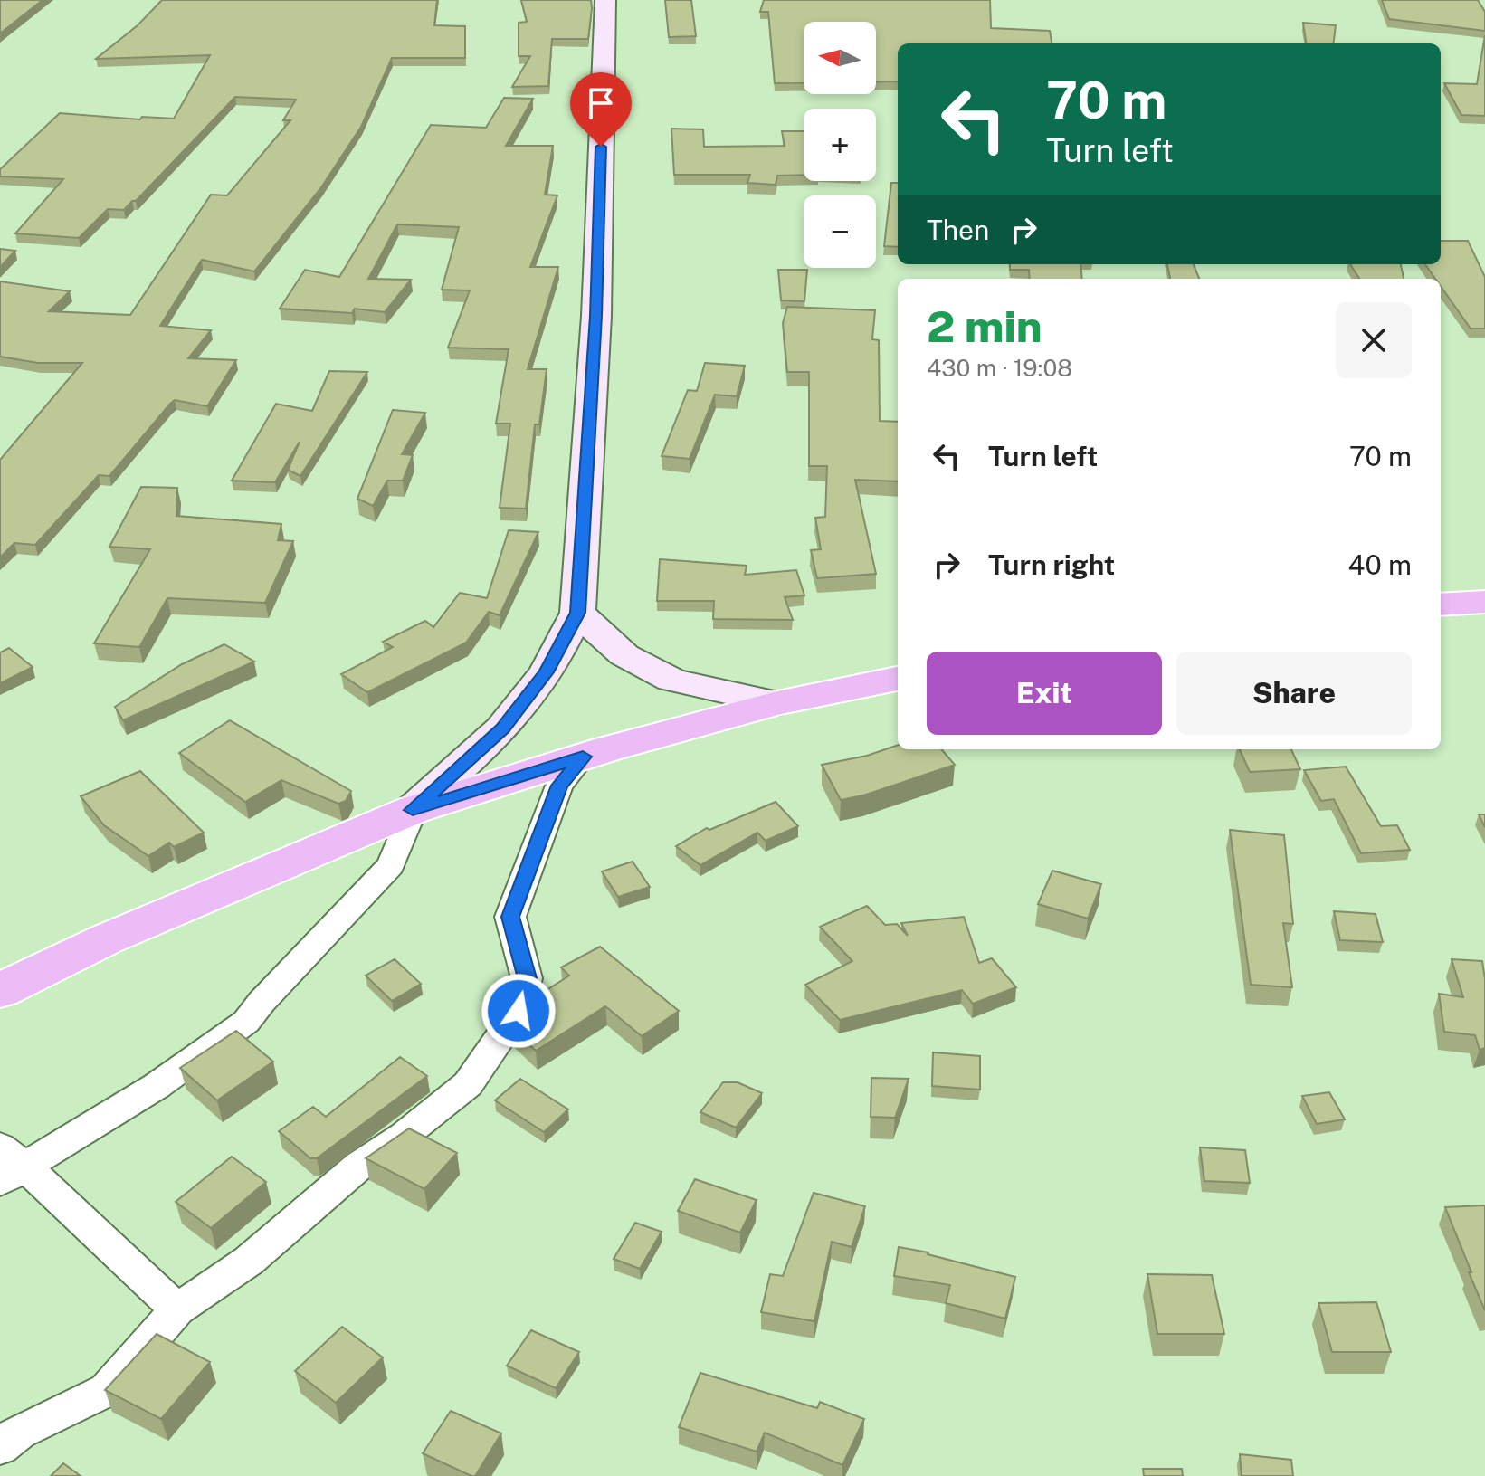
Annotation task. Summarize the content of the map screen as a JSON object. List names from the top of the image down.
{
  "north": "left",
  "page": {
    "map_buttons": ["+", "−"],
    "turn": ["70 m", "Turn left"],
    "then": "Then",
    "heading": ["2 min", "430 m · 19:08"],
    "list": [
      {
        "name": "Turn left",
        "value": "70 m"
      },
      {
        "name": "Turn right",
        "value": "40 m"
      }
    ],
    "buttons": ["Exit", "Share"]
  }
}
